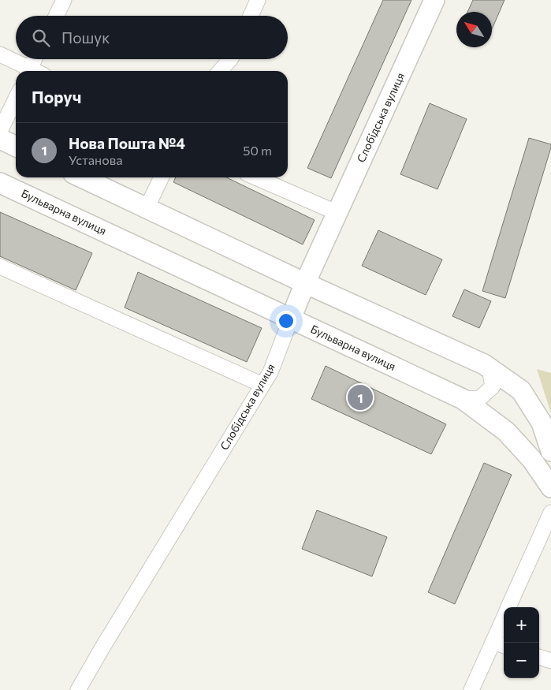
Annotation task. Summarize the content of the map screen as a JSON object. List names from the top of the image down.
{
  "streets": {
    "main road": ["Слобідська вулиця", "Бульварна вулиця"]
  },
  "crossings": [
    ["Слобідська вулиця", "Бульварна вулиця"]
  ],
  "north": "top left",
  "page": {
    "search": "Пошук",
    "heading": "Поруч",
    "list": [
      {
        "mark": "1",
        "name": "Нова Пошта №4",
        "note": "Установа",
        "value": "50 m"
      }
    ],
    "pins": "1",
    "map_buttons": ["+", "−"]
  }
}
